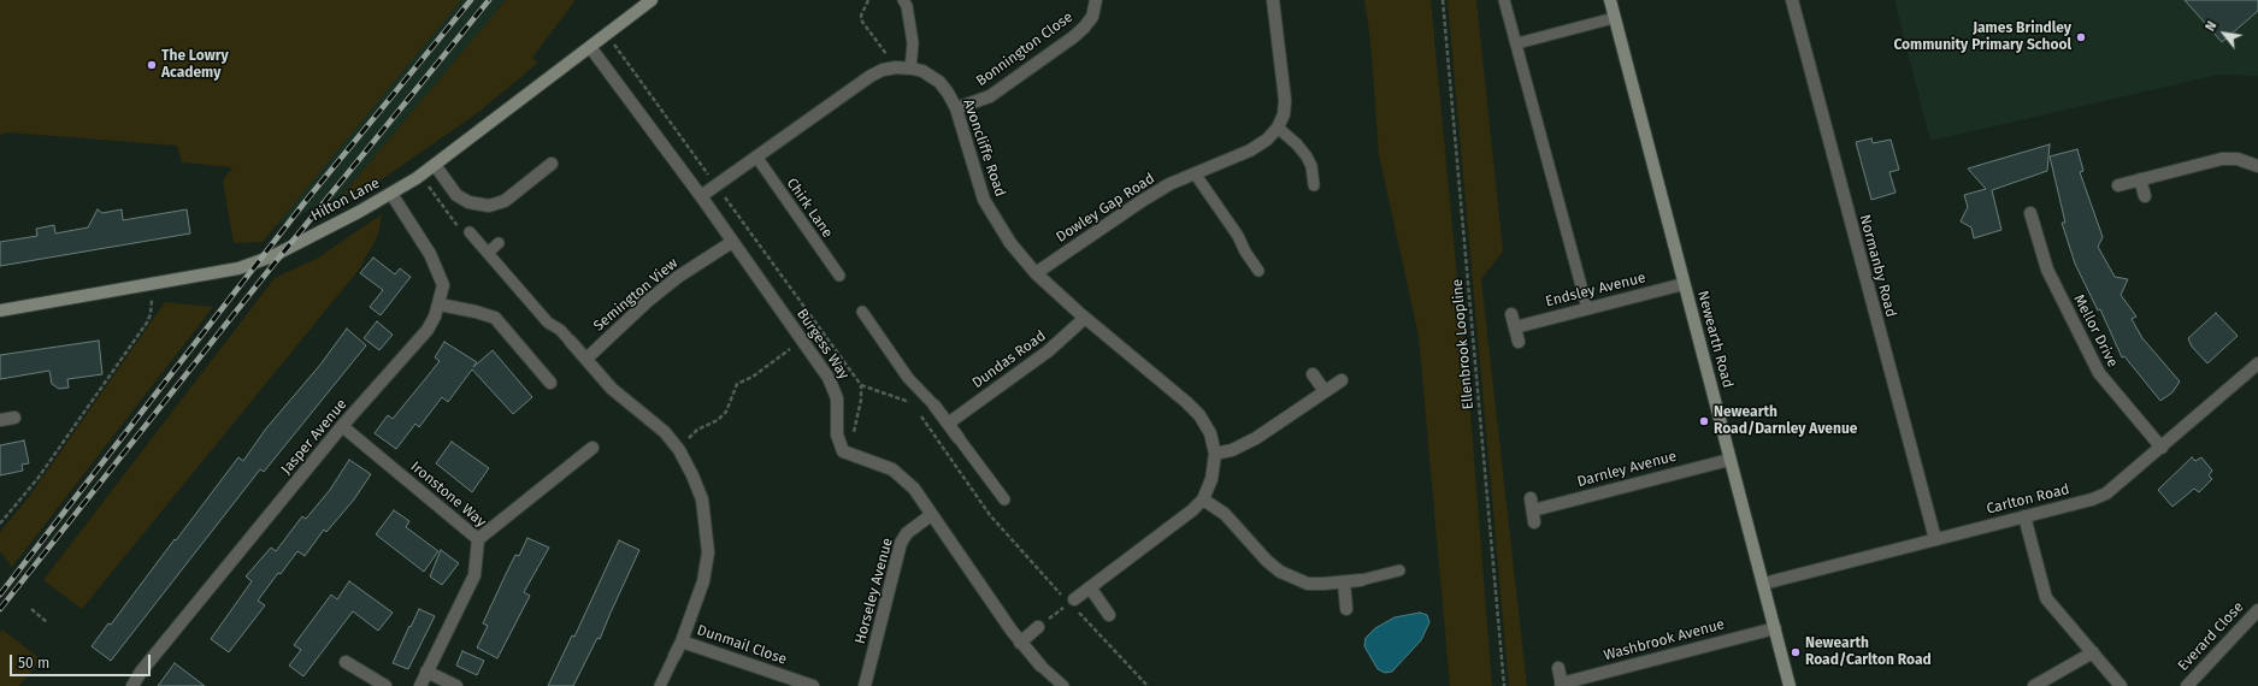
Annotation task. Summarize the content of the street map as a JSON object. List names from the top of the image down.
{
  "streets": {
    "street": [
      "Bonnington Close",
      "Avoncliffe Road",
      "Hilton Lane",
      "Dowley Gap Road",
      "Normanby Road",
      "Endsley Avenue",
      "Semington View",
      "Mellor Drive",
      "Newearth Road",
      "Burgess Way",
      "Dundas Road",
      "Jasper Avenue",
      "Darnley Avenue",
      "Ironstone Way",
      "Carlton Road",
      "Horseley Avenue",
      "Everard Close",
      "Washbrook Avenue",
      "Dunmail Close"
    ],
    "lane": ["Chirk Lane"],
    "path": ["Ellenbrook Loopline"]
  },
  "crossings": [
    ["Bonnington Close", "Avoncliffe Road"],
    ["Avoncliffe Road", "Chirk Lane"],
    ["Avoncliffe Road", "Dowley Gap Road"],
    ["Avoncliffe Road", "Burgess Way"],
    ["Avoncliffe Road", "Dundas Road"],
    ["Hilton Lane", "Burgess Way"],
    ["Hilton Lane", "Jasper Avenue"],
    ["Normanby Road", "Carlton Road"],
    ["Endsley Avenue", "Newearth Road"],
    ["Semington View", "Burgess Way"],
    ["Mellor Drive", "Carlton Road"],
    ["Newearth Road", "Darnley Avenue"],
    ["Newearth Road", "Carlton Road"],
    ["Newearth Road", "Washbrook Avenue"],
    ["Jasper Avenue", "Ironstone Way"]
  ],
  "places": [
    "James Brindley Community Primary School",
    "The Lowry Academy",
    "Newearth Road/Darnley Avenue",
    "Newearth Road/Carlton Road"
  ],
  "scale_bar": "50 m",
  "north": "top left"
}
